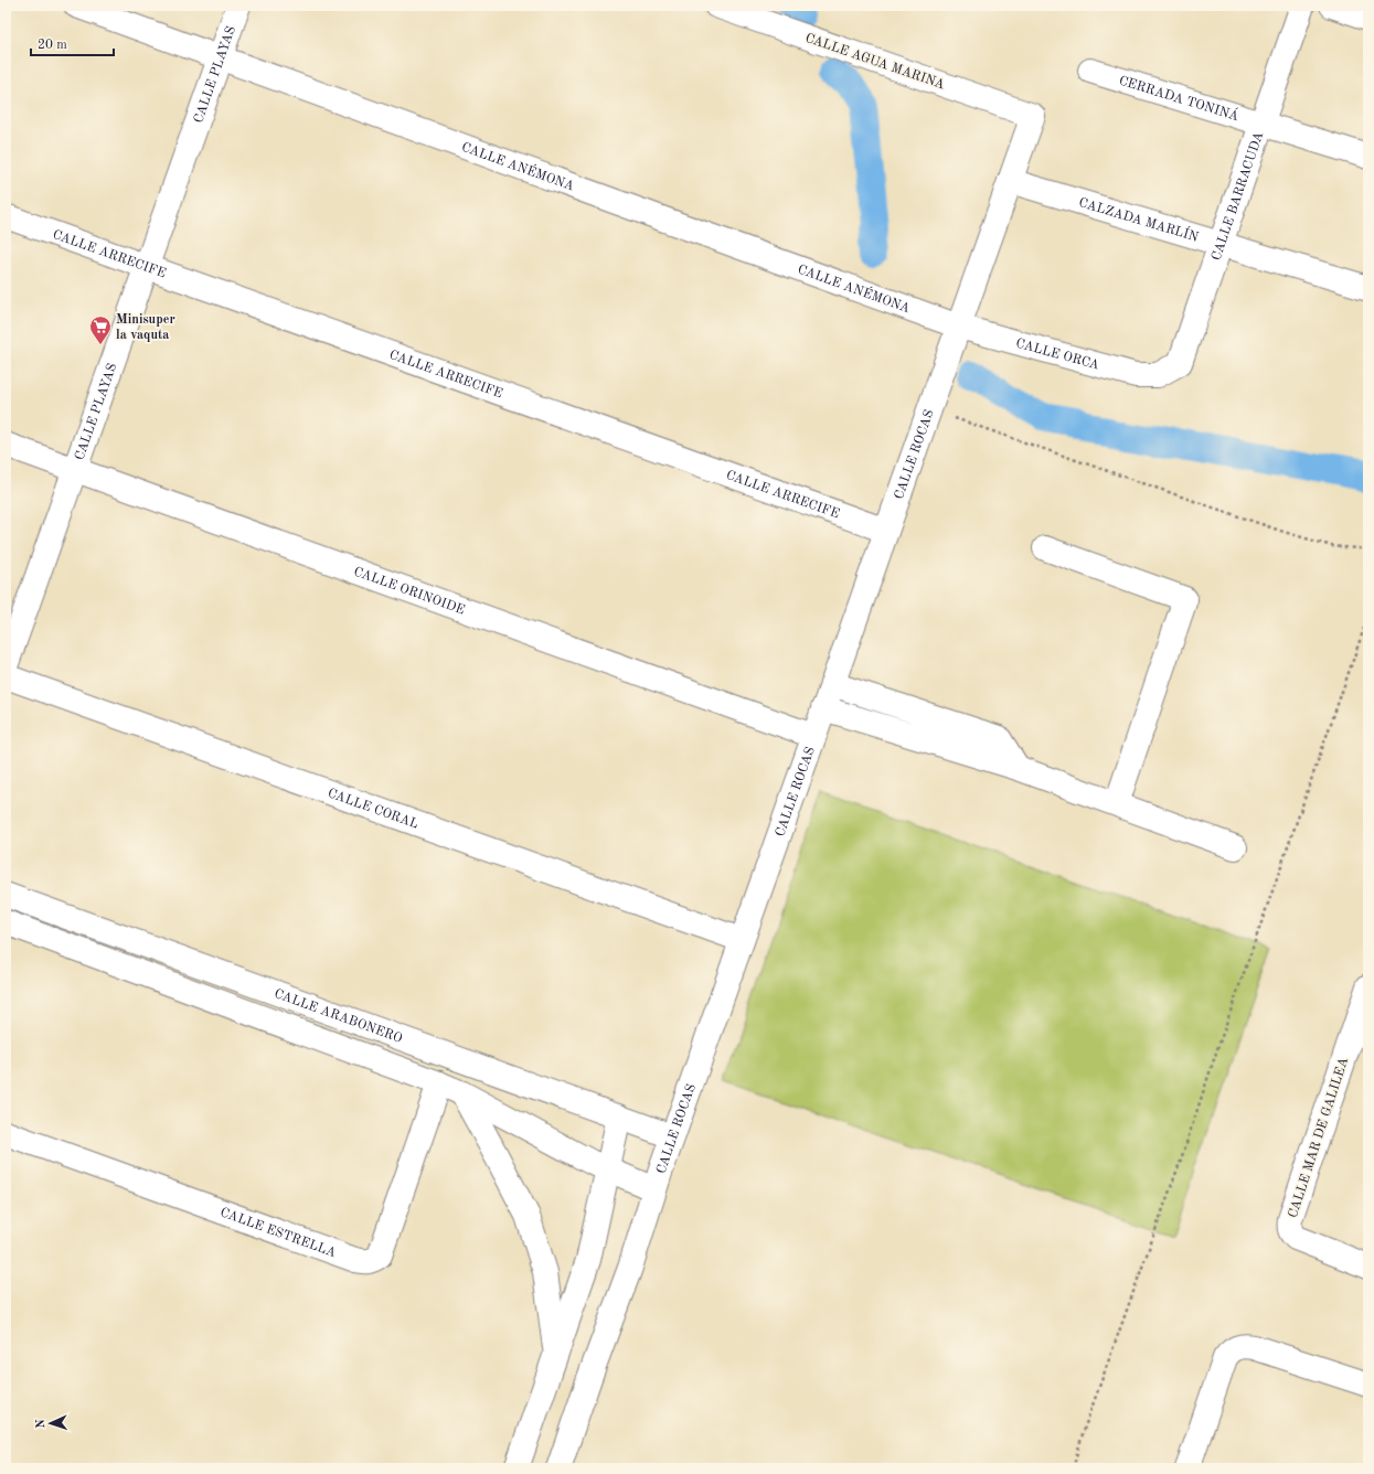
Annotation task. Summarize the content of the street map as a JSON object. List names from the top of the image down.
{
  "streets": {
    "street": [
      "CALLE AGUA MARINA",
      "CALLE PLAYAS",
      "CERRADA TONINÁ",
      "CALLE ANÉMONA",
      "CALLE BARRACUDA",
      "CALZADA MARLÍN",
      "CALLE ARRECIFE",
      "CALLE ORCA",
      "CALLE ROCAS",
      "CALLE ORINOIDE",
      "CALLE CORAL",
      "CALLE ARABONERO",
      "CALLE MAR DE GALILEA",
      "CALLE ESTRELLA"
    ]
  },
  "crossings": [
    ["CALLE AGUA MARINA", "CALLE ROCAS"],
    ["CALLE PLAYAS", "CALLE ANÉMONA"],
    ["CALLE PLAYAS", "CALLE ARRECIFE"],
    ["CALLE PLAYAS", "CALLE ORINOIDE"],
    ["CERRADA TONINÁ", "CALLE BARRACUDA"],
    ["CALLE ANÉMONA", "CALLE ORCA"],
    ["CALLE ANÉMONA", "CALLE ROCAS"],
    ["CALLE BARRACUDA", "CALZADA MARLÍN"],
    ["CALLE BARRACUDA", "CALLE ORCA"],
    ["CALZADA MARLÍN", "CALLE ROCAS"],
    ["CALLE ARRECIFE", "CALLE ROCAS"],
    ["CALLE ORCA", "CALLE ROCAS"],
    ["CALLE ROCAS", "CALLE ORINOIDE"],
    ["CALLE ROCAS", "CALLE CORAL"],
    ["CALLE ROCAS", "CALLE ARABONERO"]
  ],
  "places": {
    "supermarket": ["Minisuper la vaquta"]
  },
  "scale_bar": "20 m",
  "north": "left"
}
